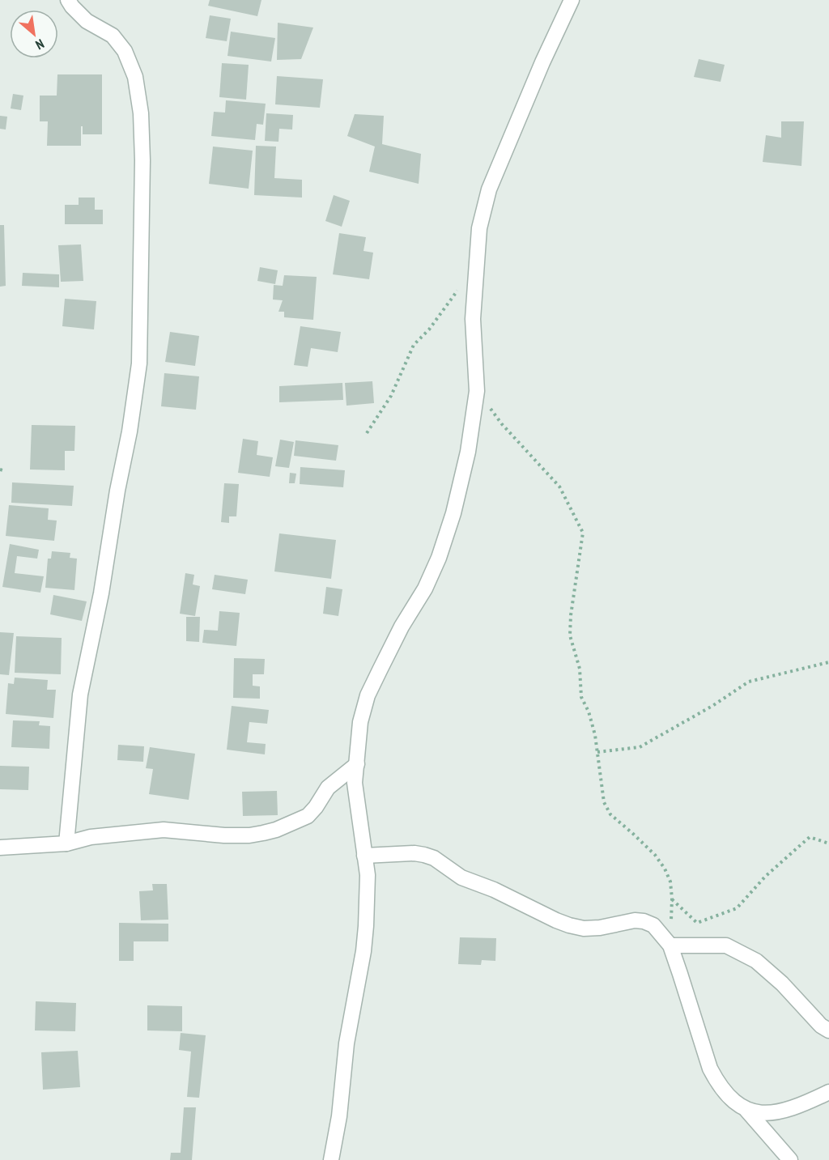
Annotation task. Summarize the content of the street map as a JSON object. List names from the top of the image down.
{
  "north": "bottom right"
}
